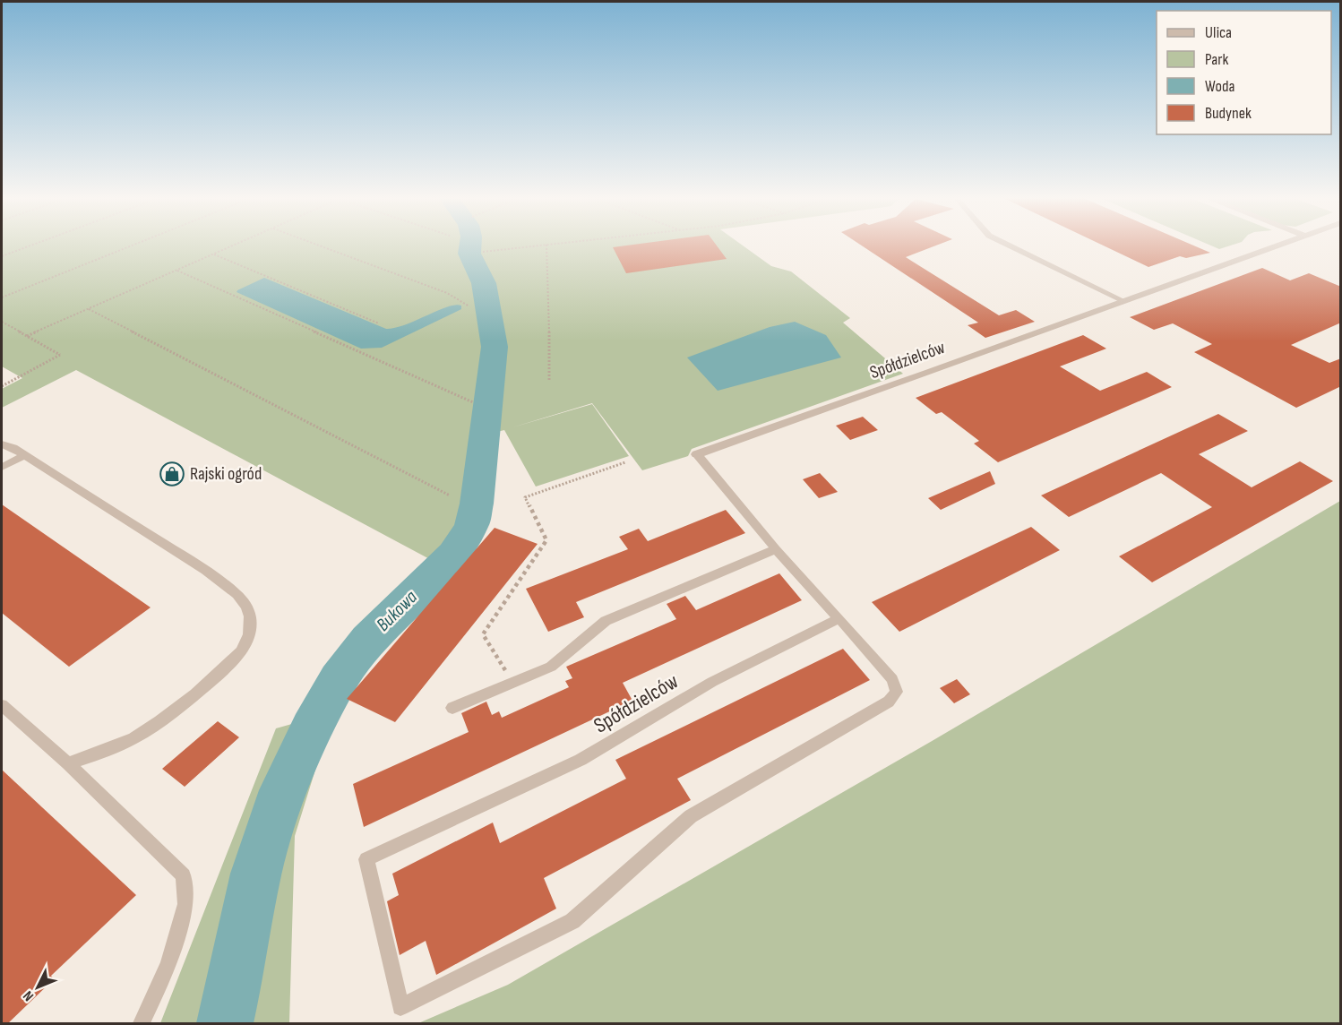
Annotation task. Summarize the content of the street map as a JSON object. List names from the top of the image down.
{
  "streets": {
    "street": ["Spółdzielców"]
  },
  "water": ["Bukowa"],
  "places": {
    "shop": ["Rajski ogród"]
  },
  "legend": [
    "Ulica",
    "Park",
    "Woda",
    "Budynek"
  ],
  "north": "bottom left"
}
